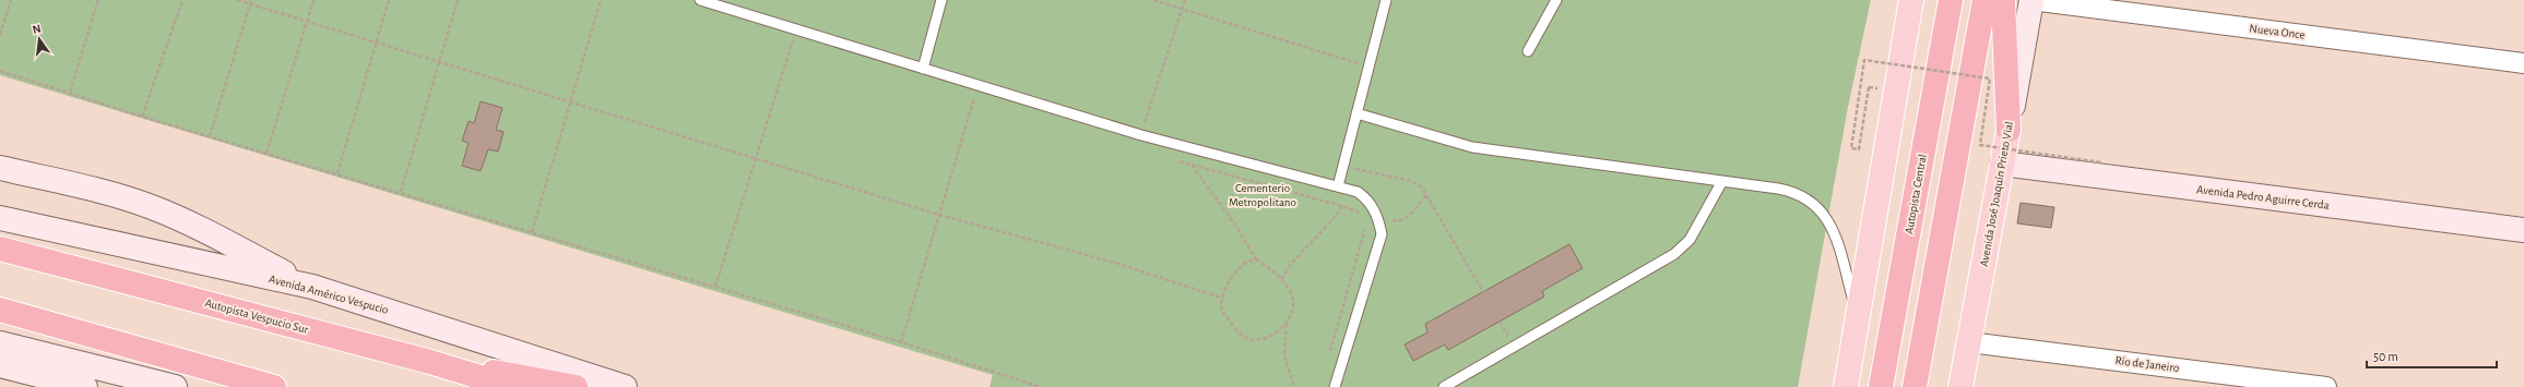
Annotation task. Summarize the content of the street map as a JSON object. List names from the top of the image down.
{
  "streets": {
    "highway": ["Autopista Central", "Autopista Vespucio Sur"],
    "main road": ["Avenida José Joaquín Prieto Vial", "Avenida Pedro Aguirre Cerda", "Avenida Américo Vespucio"],
    "street": ["Nueva Once", "Río de Janeiro"]
  },
  "crossings": [
    ["Nueva Once", "Avenida José Joaquín Prieto Vial"],
    ["Avenida José Joaquín Prieto Vial", "Avenida Pedro Aguirre Cerda"],
    ["Avenida José Joaquín Prieto Vial", "Río de Janeiro"]
  ],
  "parks": ["Cementerio Metropolitano"],
  "scale_bar": "50 m",
  "north": "top"
}
